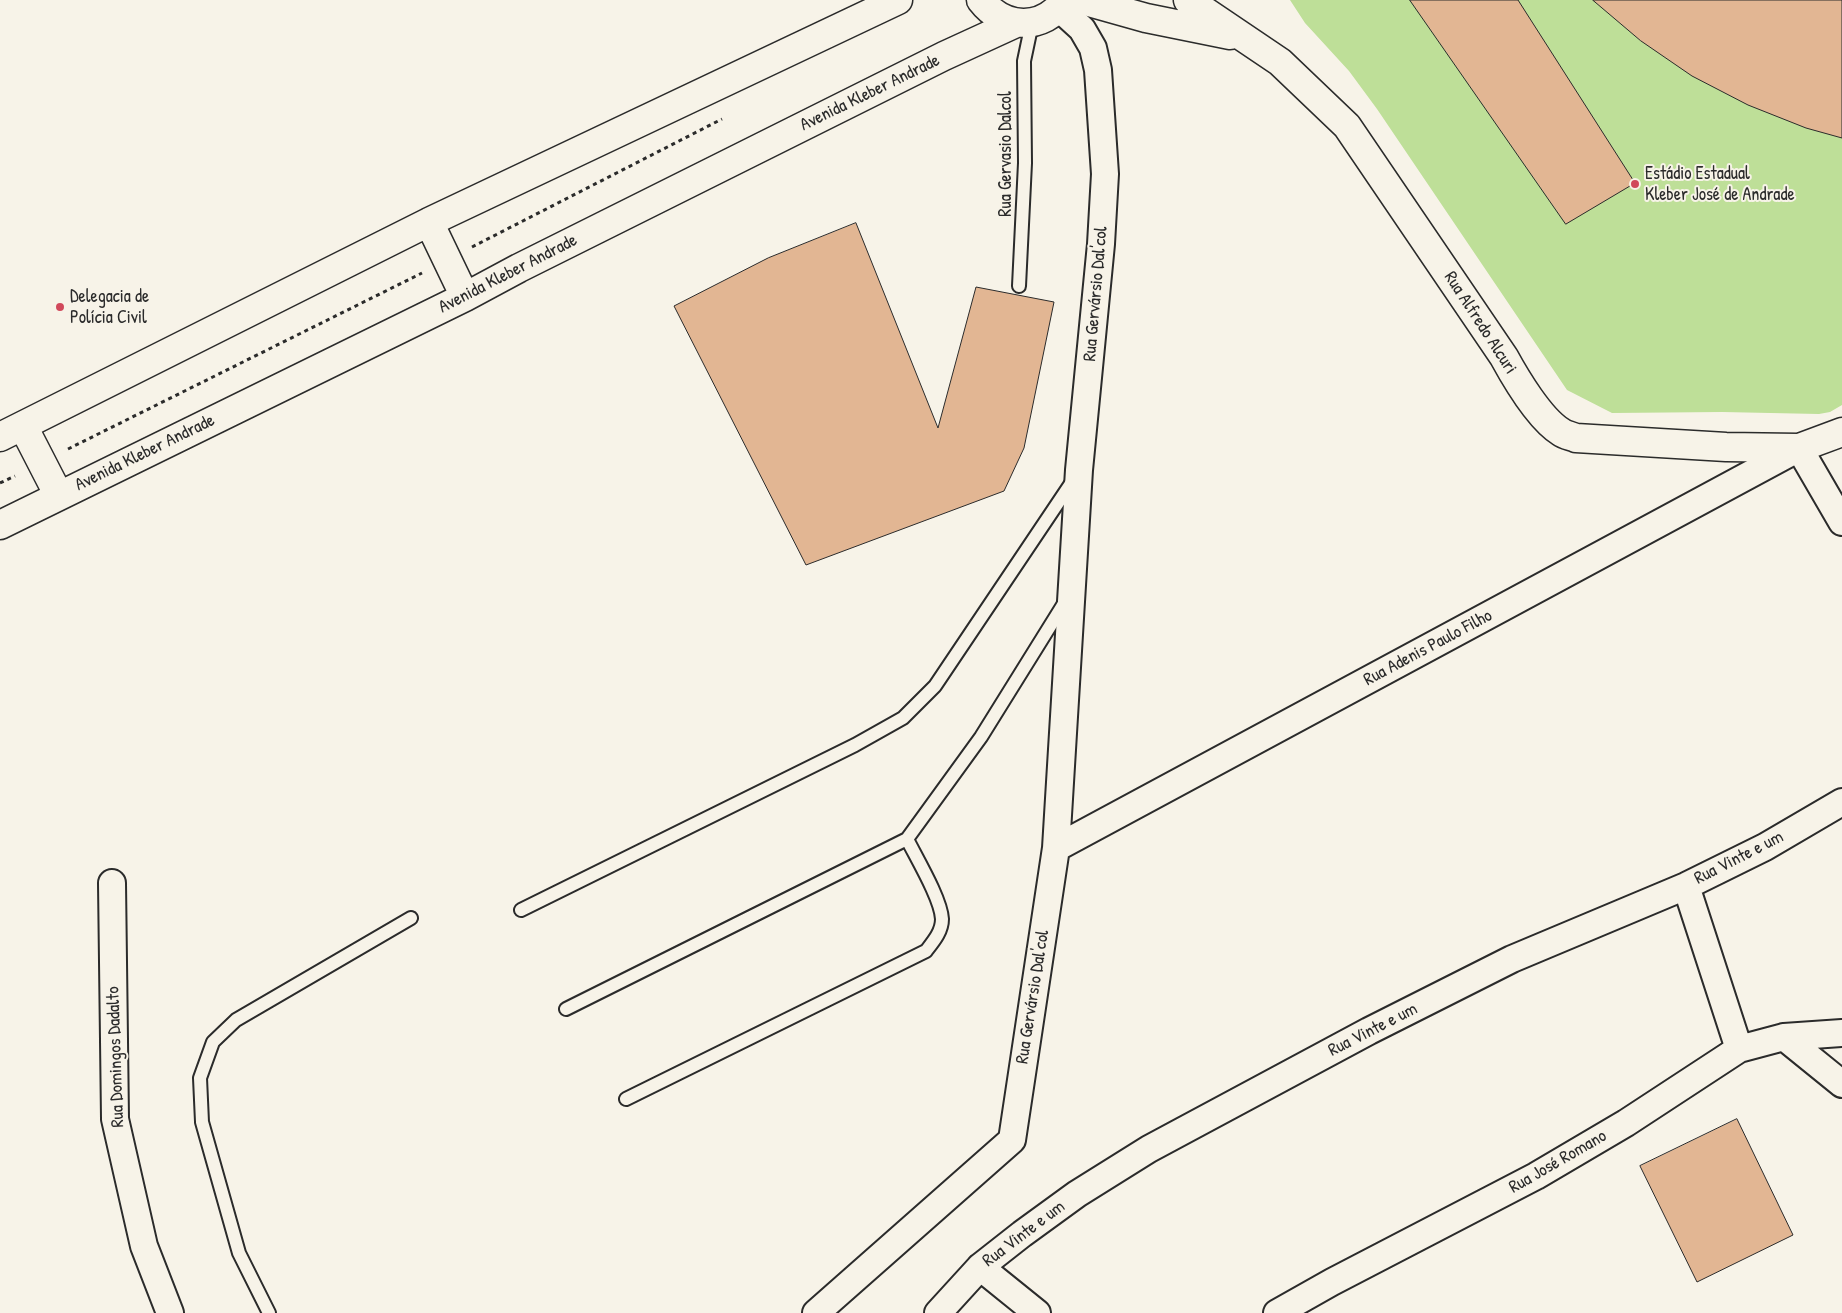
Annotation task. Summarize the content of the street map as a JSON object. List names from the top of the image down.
{
  "streets": {
    "street": [
      "Avenida Kleber Andrade",
      "Rua Gervársio Dal'col",
      "Rua Alfredo Alcuri",
      "Rua Adenis Paulo Filho",
      "Rua Vinte e um",
      "Rua Domingos Dadalto",
      "Rua José Romano"
    ],
    "lane": ["Rua Gervasio Dalcol"]
  },
  "crossings": [
    ["Avenida Kleber Andrade", "Rua Gervasio Dalcol"],
    ["Avenida Kleber Andrade", "Rua Gervársio Dal'col"],
    ["Avenida Kleber Andrade", "Rua Alfredo Alcuri"],
    ["Rua Gervársio Dal'col", "Rua Alfredo Alcuri"],
    ["Rua Gervársio Dal'col", "Rua Adenis Paulo Filho"],
    ["Rua Alfredo Alcuri", "Rua Adenis Paulo Filho"]
  ],
  "places": ["Estádio Estadual Kleber José de Andrade", "Delegacia de Polícia Civil"]
}
